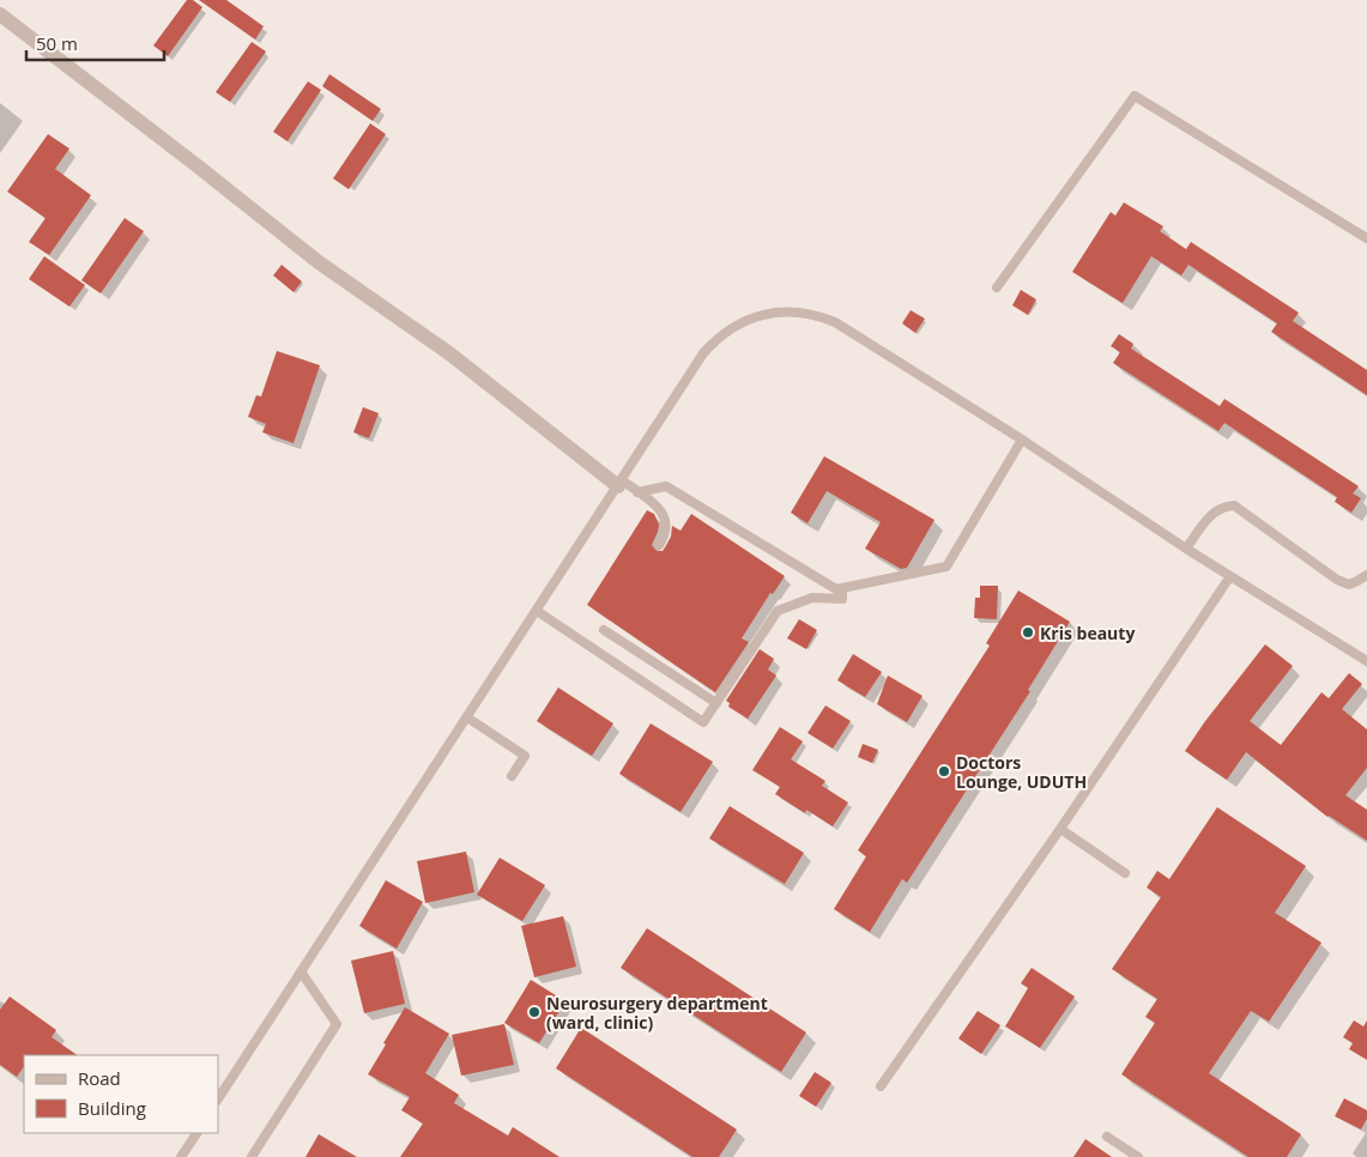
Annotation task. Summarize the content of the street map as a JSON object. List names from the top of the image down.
{
  "places": ["Kris beauty", "Doctors Lounge, UDUTH", "Neurosurgery department (ward, clinic)"],
  "legend": ["Road", "Building"],
  "scale_bar": "50 m"
}
